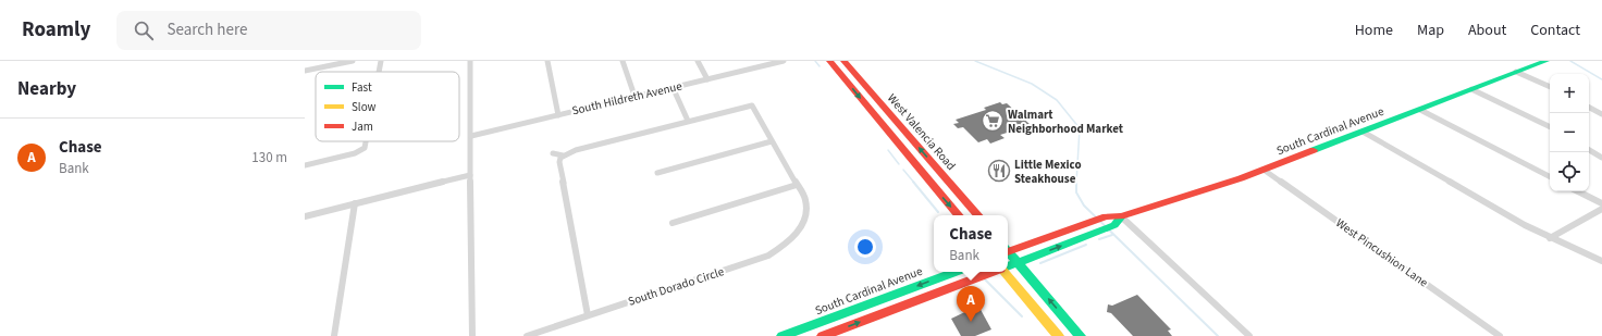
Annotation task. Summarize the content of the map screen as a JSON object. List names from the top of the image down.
{
  "streets": {
    "main road": ["South Cardinal Avenue", "West Valencia Road"],
    "street": ["South Hildreth Avenue", "West Pincushion Lane", "South Dorado Circle"]
  },
  "crossings": [
    ["South Cardinal Avenue", "West Pincushion Lane"]
  ],
  "places": {
    "supermarket": ["Walmart Neighborhood Market"],
    "restaurant": ["Little Mexico Steakhouse"]
  },
  "legend": ["Fast", "Slow", "Jam"],
  "page": {
    "header": "Roamly",
    "search": "Search here",
    "nav": [
      "Home",
      "Map",
      "About",
      "Contact"
    ],
    "heading": "Nearby",
    "map_buttons": ["+", "−"],
    "list": [
      {
        "mark": "A",
        "name": "Chase",
        "note": "Bank",
        "value": "130 m"
      }
    ],
    "popup": ["Chase", "Bank"],
    "pins": "A"
  }
}
